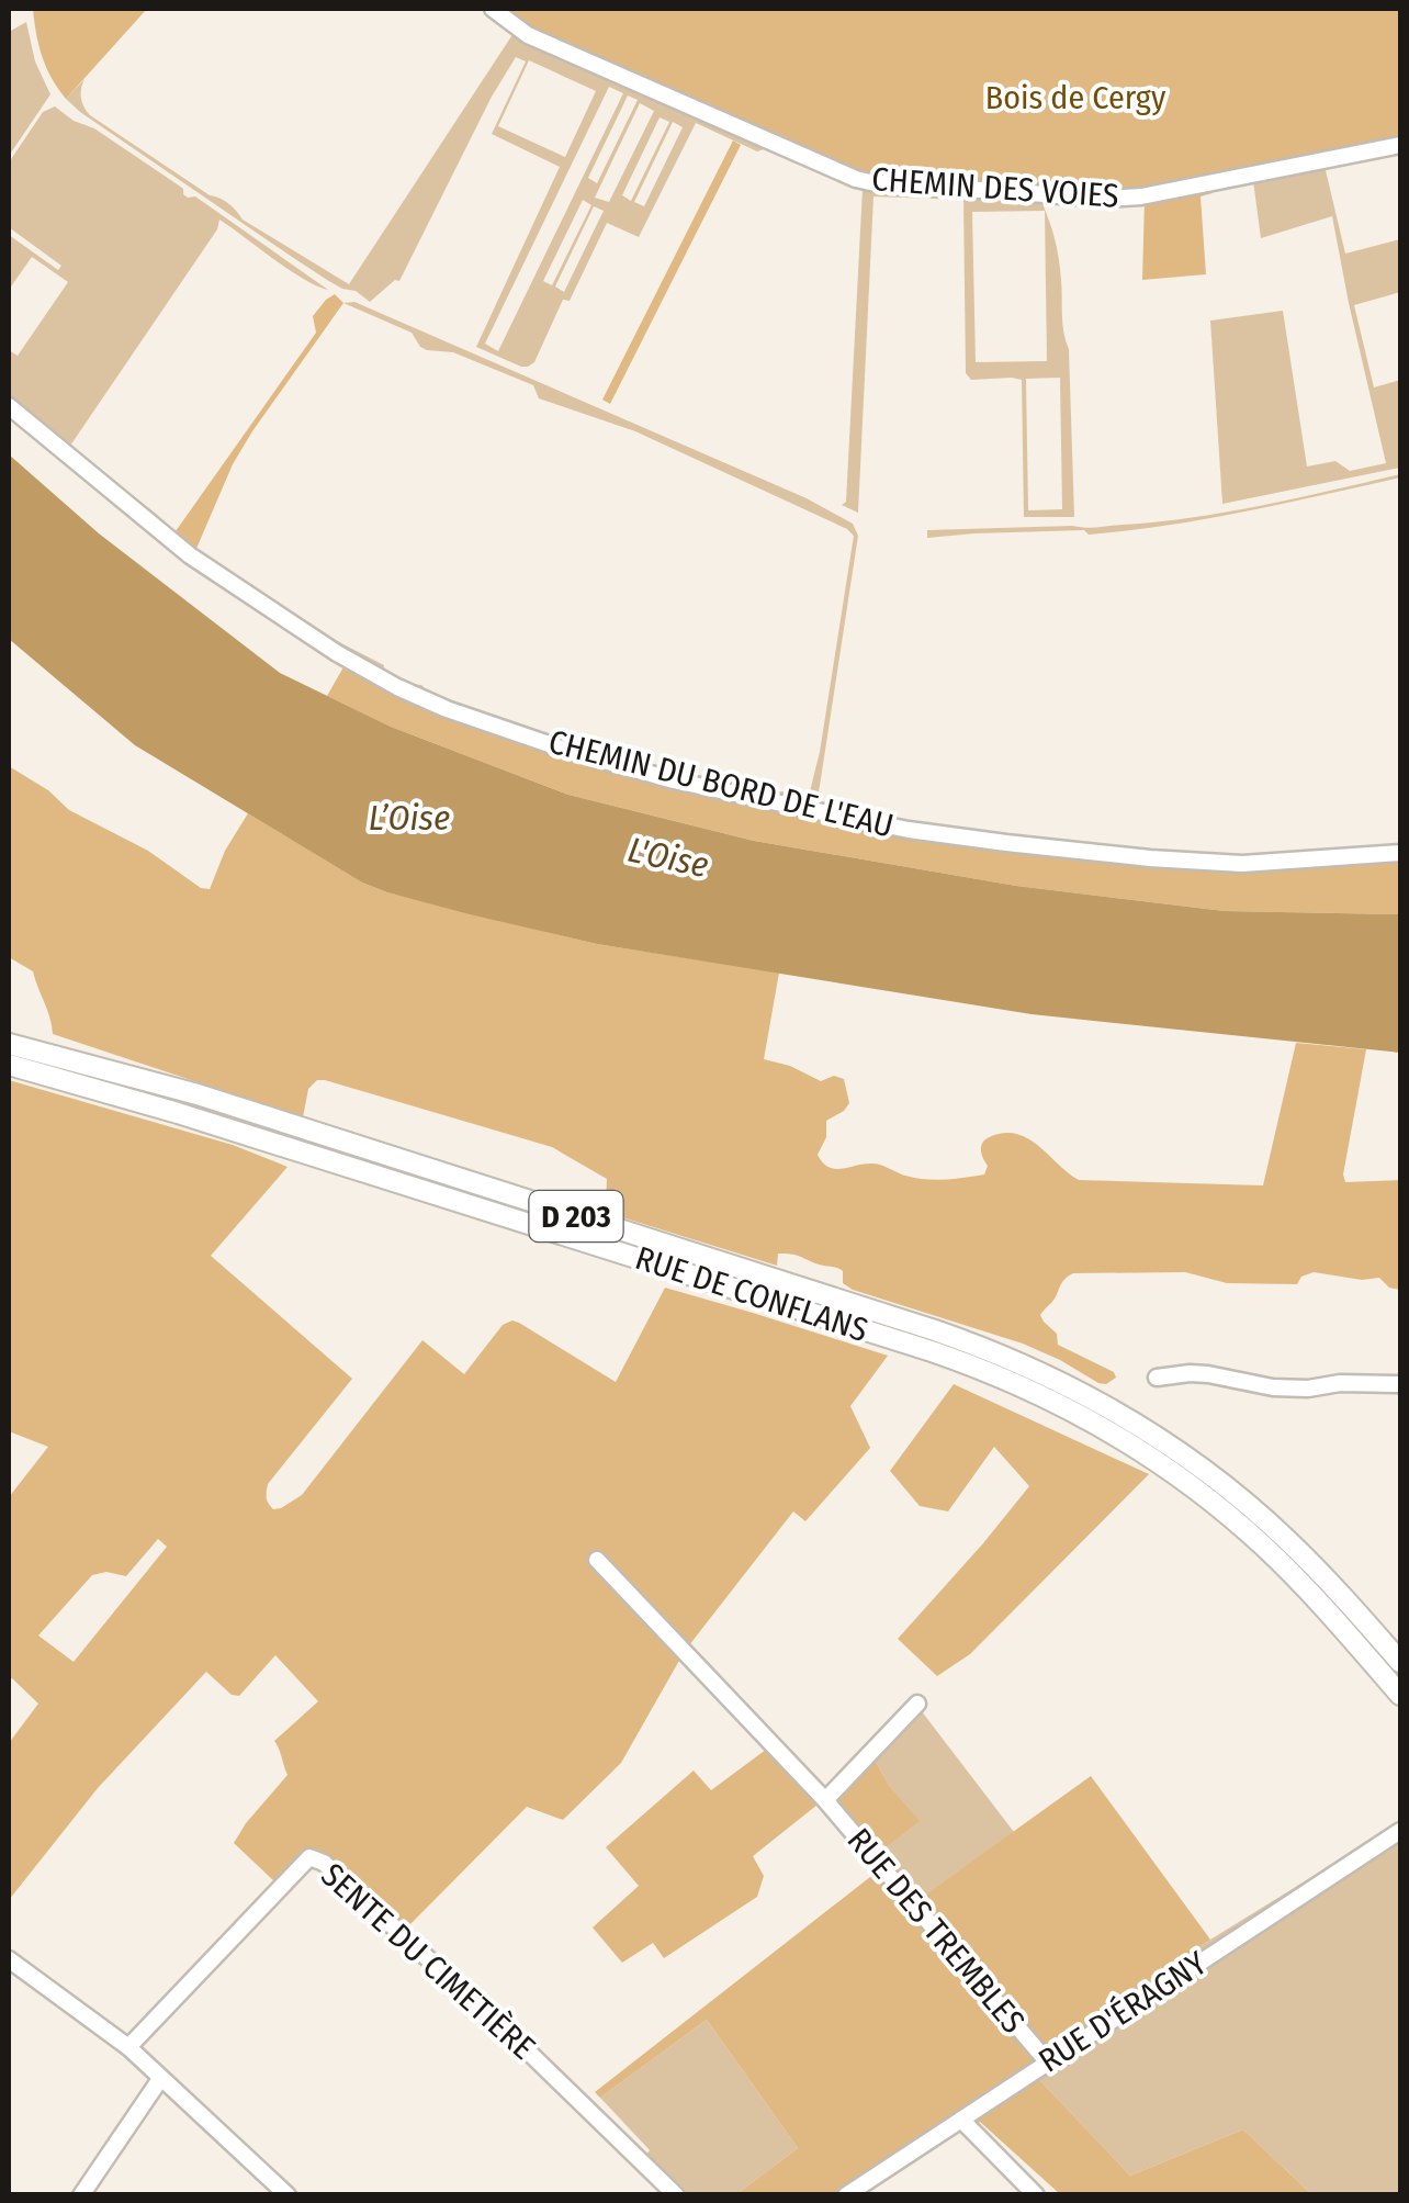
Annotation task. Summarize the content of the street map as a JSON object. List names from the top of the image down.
{
  "streets": {
    "main road": ["D 203", "RUE DE CONFLANS"],
    "street": [
      "CHEMIN DES VOIES",
      "CHEMIN DU BORD DE L'EAU",
      "RUE DES TREMBLES",
      "SENTE DU CIMETIÈRE",
      "RUE D'ÉRAGNY"
    ]
  },
  "crossings": [
    ["RUE DES TREMBLES", "RUE D'ÉRAGNY"]
  ],
  "water": ["L’Oise", "L'Oise"],
  "parks": ["Bois de Cergy"]
}
